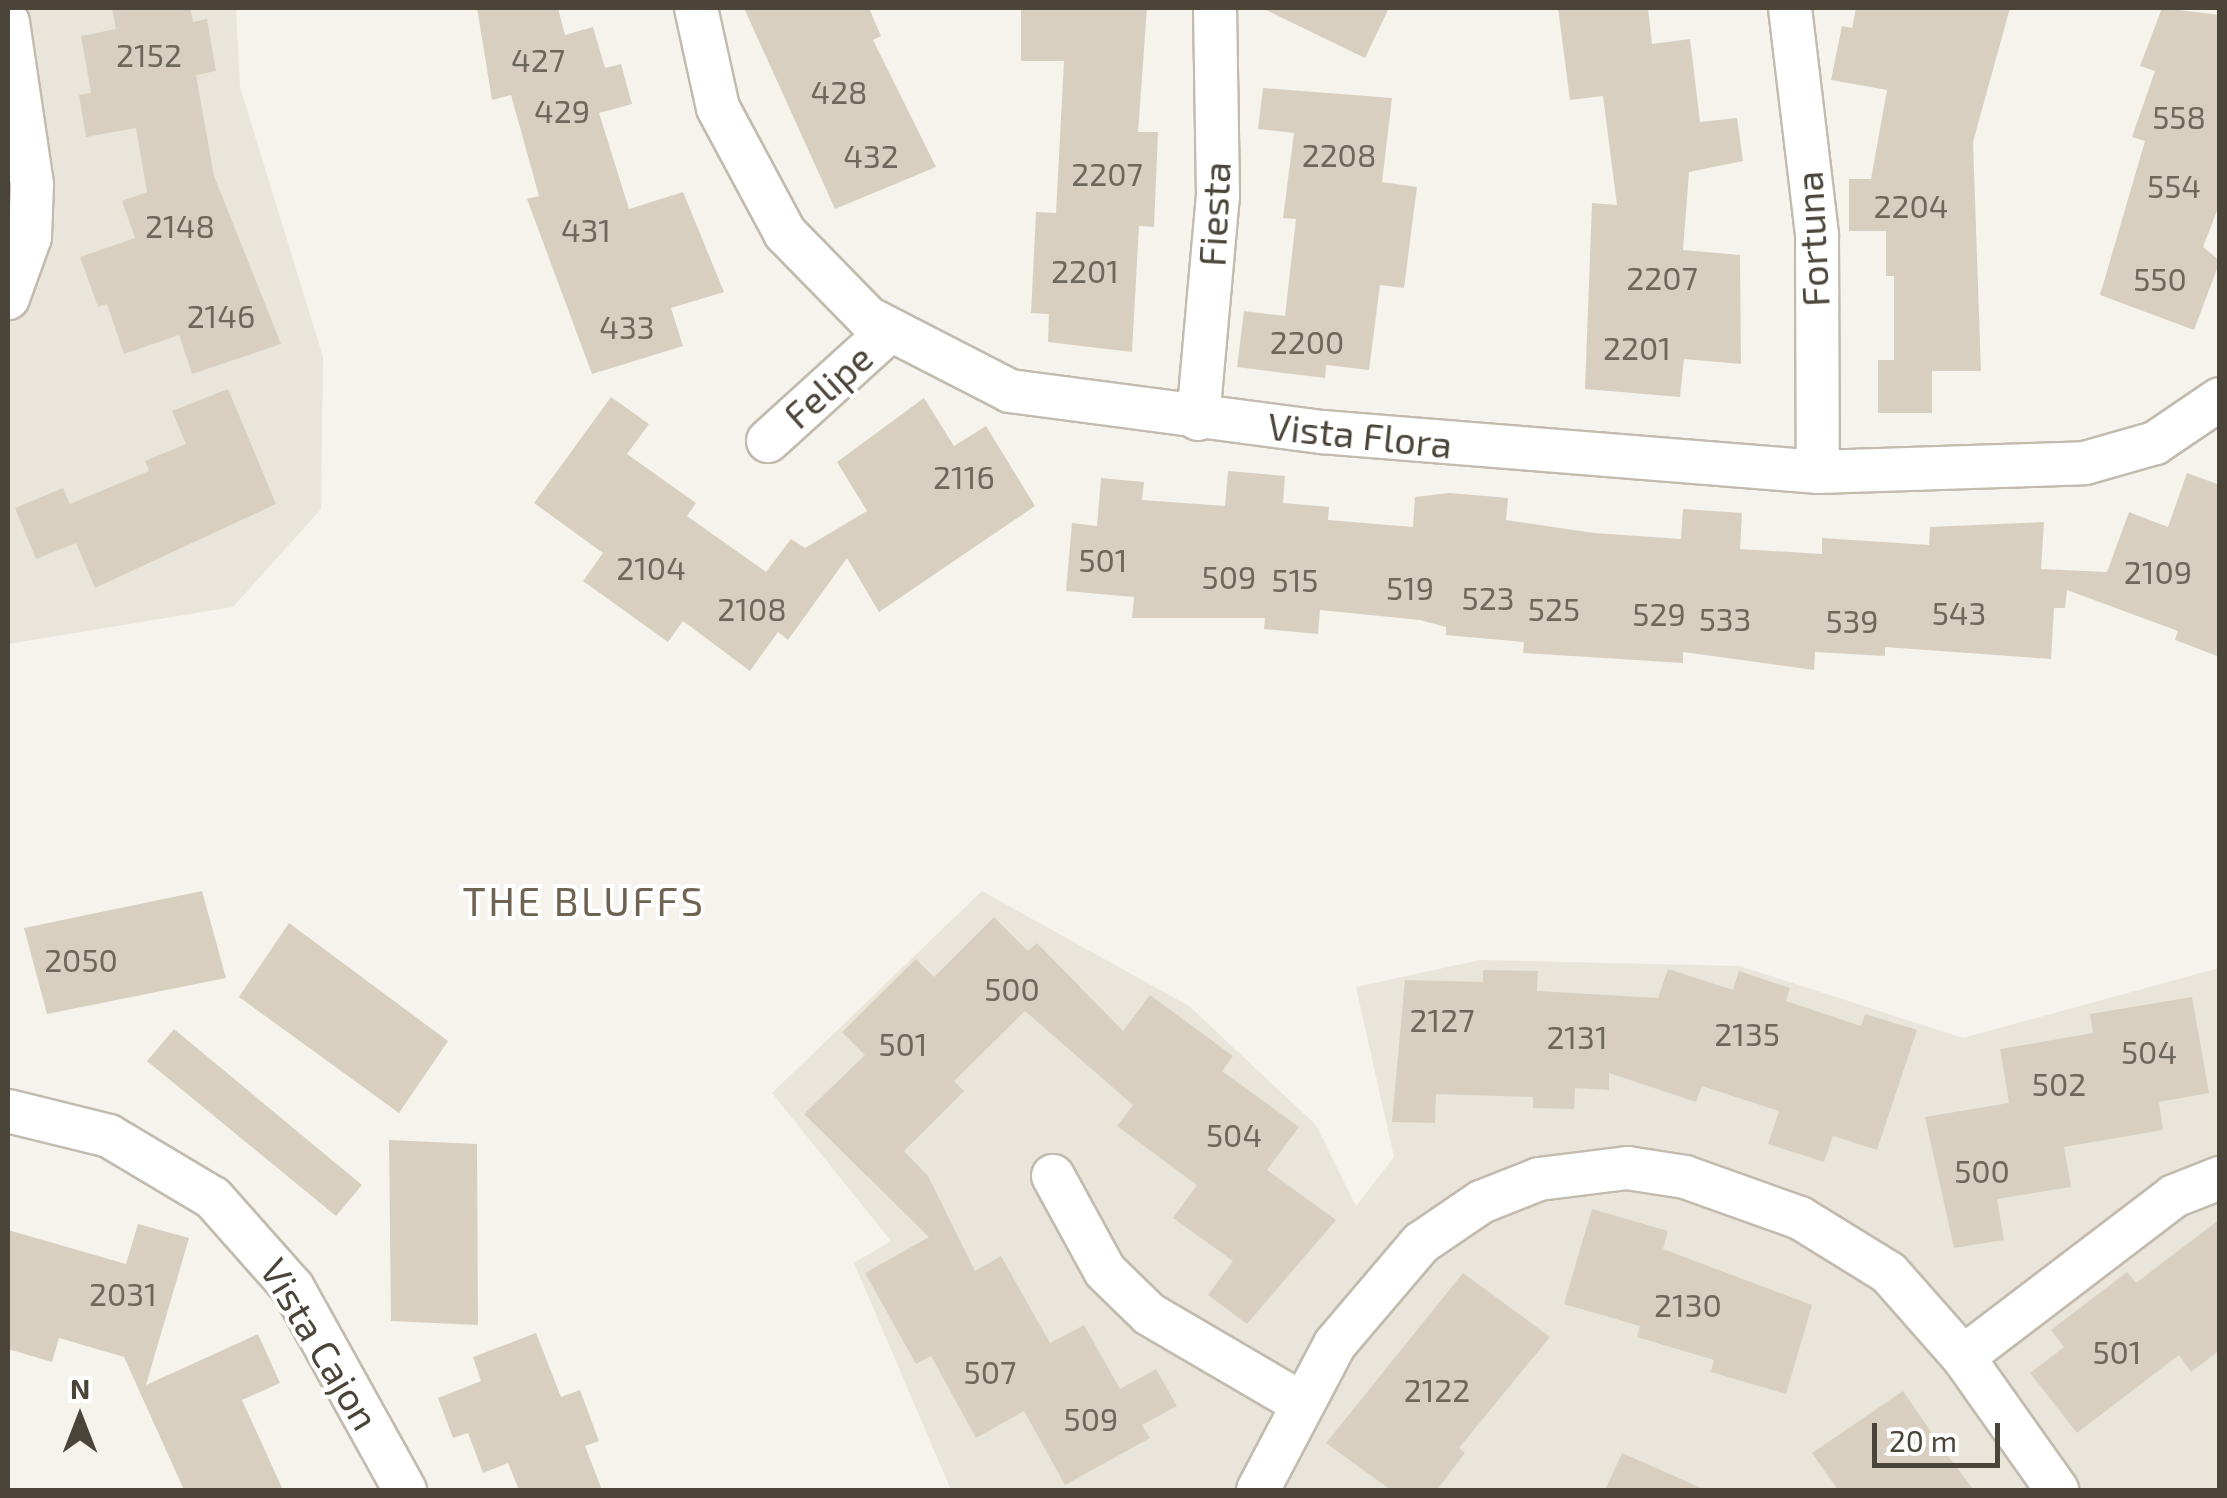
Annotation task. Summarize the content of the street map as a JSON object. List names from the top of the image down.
{
  "streets": {
    "street": [
      "Fiesta",
      "Fortuna",
      "Felipe",
      "Vista Flora",
      "Vista Cajon"
    ]
  },
  "crossings": [
    ["Fiesta", "Vista Flora"],
    ["Fortuna", "Vista Flora"],
    ["Felipe", "Vista Flora"]
  ],
  "districts": ["THE BLUFFS"],
  "house_numbers": [
    "2152",
    "427",
    "428",
    "429",
    "558",
    "2208",
    "432",
    "2207",
    "554",
    "2204",
    "2148",
    "431",
    "2201",
    "2207",
    "550",
    "2146",
    "433",
    "2200",
    "2201",
    "2116",
    "501",
    "2104",
    "2109",
    "509",
    "515",
    "519",
    "523",
    "2108",
    "525",
    "543",
    "529",
    "533",
    "539",
    "2050",
    "500",
    "2127",
    "2135",
    "2131",
    "501",
    "504",
    "502",
    "504",
    "500",
    "2031",
    "2130",
    "501",
    "507",
    "2122",
    "509"
  ],
  "scale_bar": "20 m",
  "north": "top"
}
